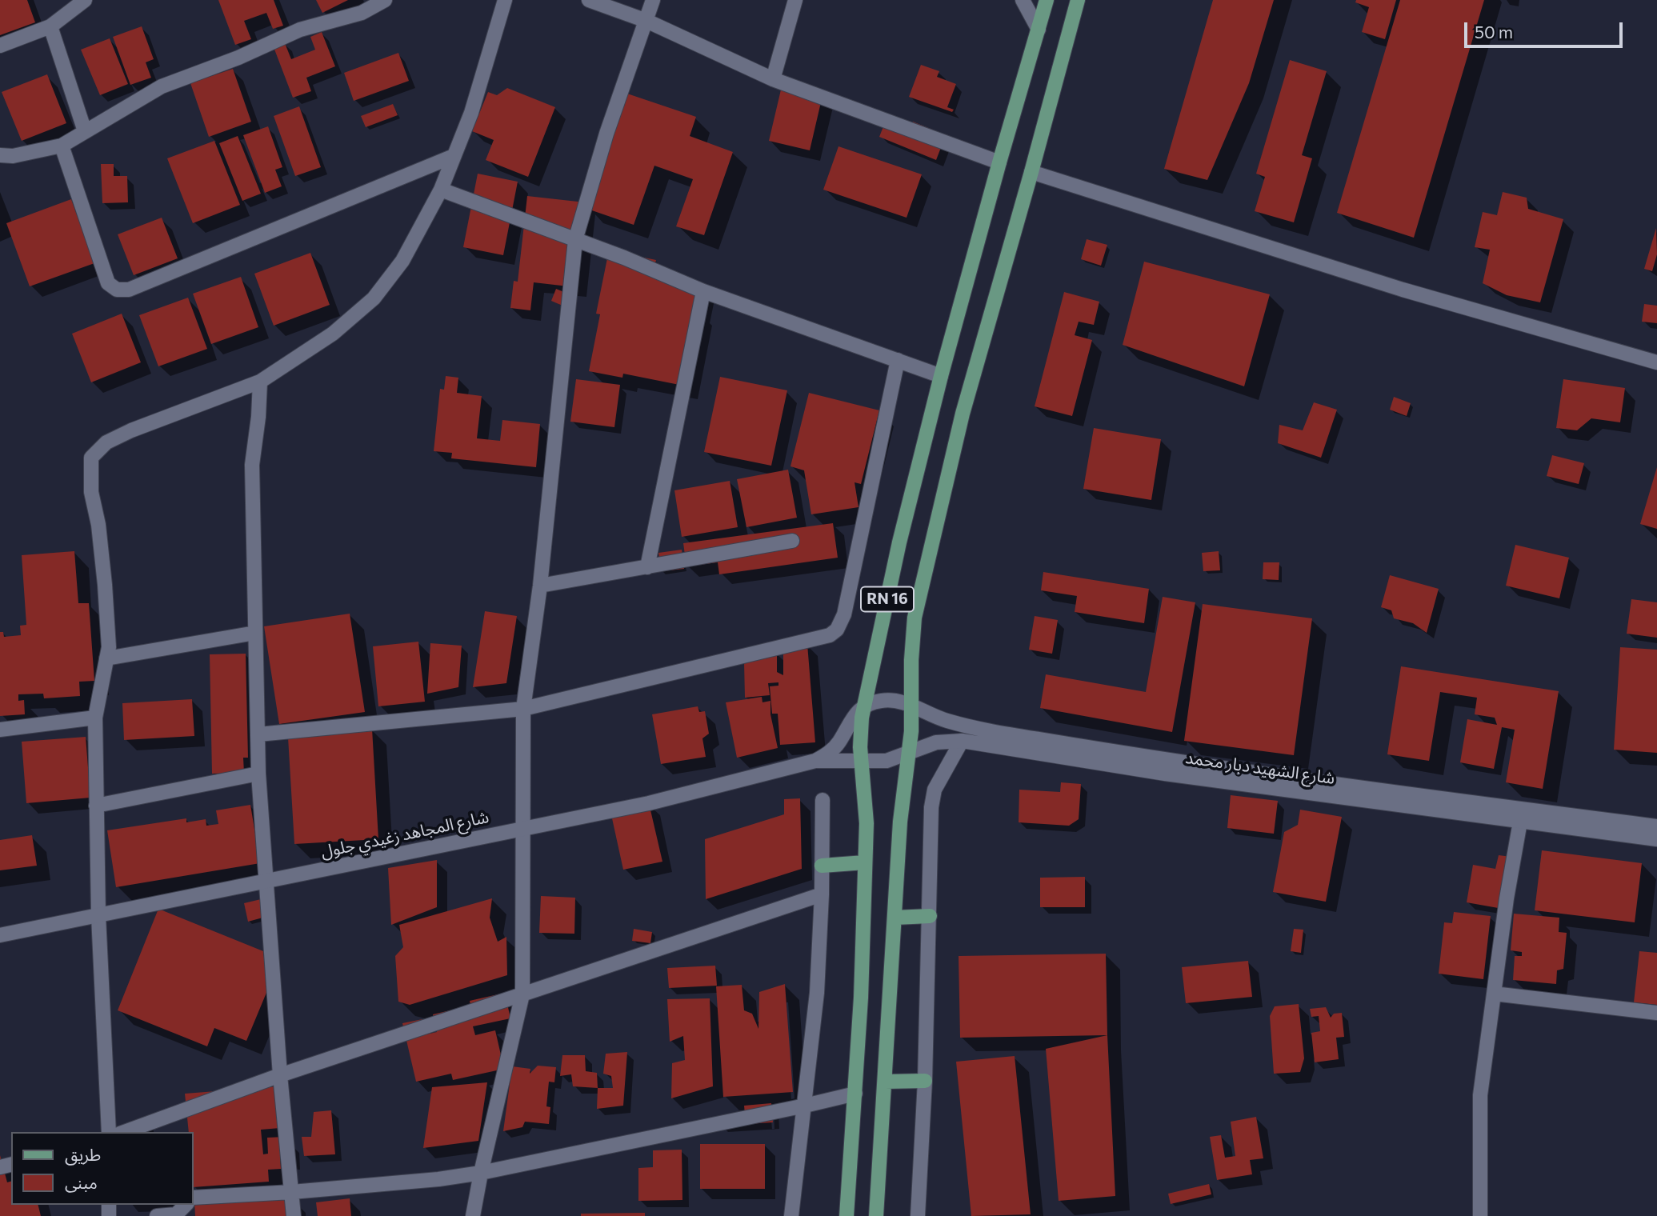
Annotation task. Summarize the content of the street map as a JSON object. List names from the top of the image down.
{
  "streets": {
    "main road": ["RN 16"],
    "street": ["شارع الشهيد دبار محمد", "شارع المجاهد زغيدي جلول"]
  },
  "crossings": [
    ["RN 16", "شارع الشهيد دبار محمد"],
    ["RN 16", "شارع المجاهد زغيدي جلول"],
    ["شارع الشهيد دبار محمد", "شارع المجاهد زغيدي جلول"]
  ],
  "legend": ["طريق", "مبنى"],
  "scale_bar": "50 m"
}
